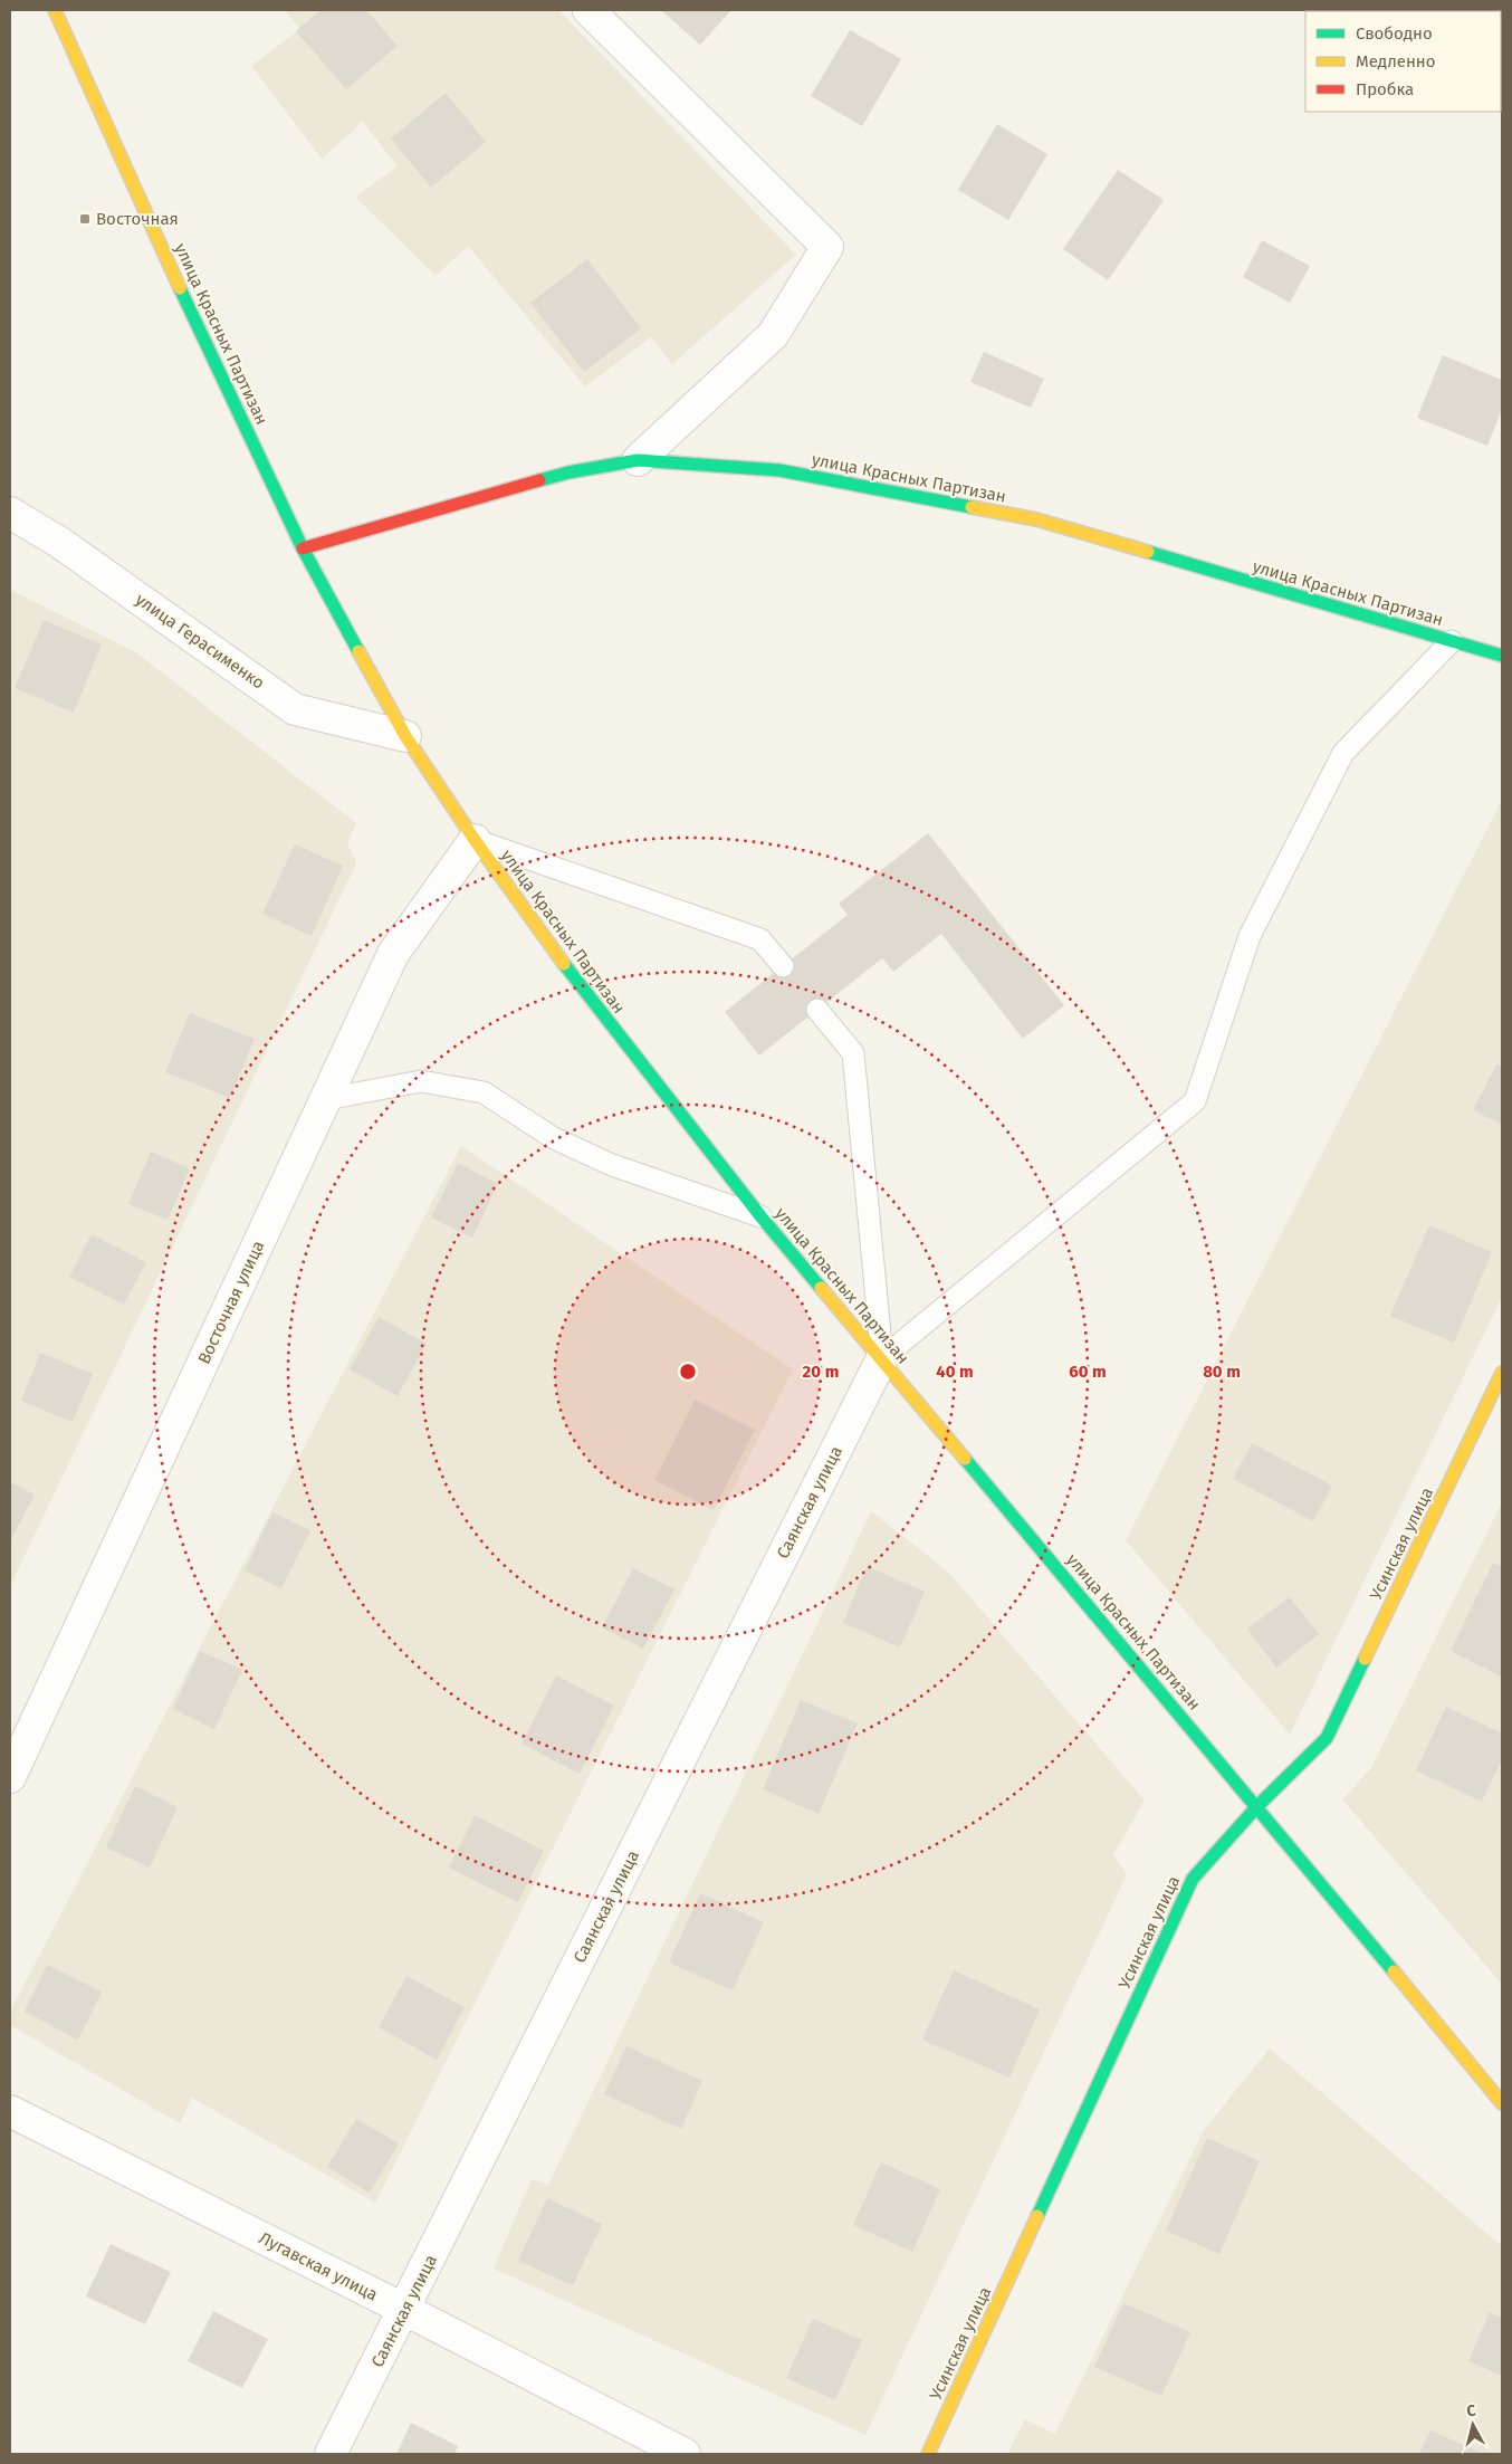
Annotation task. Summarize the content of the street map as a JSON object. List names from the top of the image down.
{
  "streets": {
    "main road": ["улица Красных Партизан", "Усинская улица"],
    "street": [
      "улица Герасименко",
      "Восточная улица",
      "Саянская улица",
      "Лугавская улица"
    ]
  },
  "crossings": [
    ["улица Красных Партизан", "улица Герасименко"],
    ["улица Красных Партизан", "Восточная улица"],
    ["улица Красных Партизан", "Саянская улица"],
    ["улица Красных Партизан", "Усинская улица"],
    ["Саянская улица", "Лугавская улица"]
  ],
  "places": {
    "transit": ["Восточная"]
  },
  "legend": ["Свободно", "Медленно", "Пробка"],
  "north": "top",
  "rings": [
    "20 m",
    "40 m",
    "60 m",
    "80 m"
  ]
}
